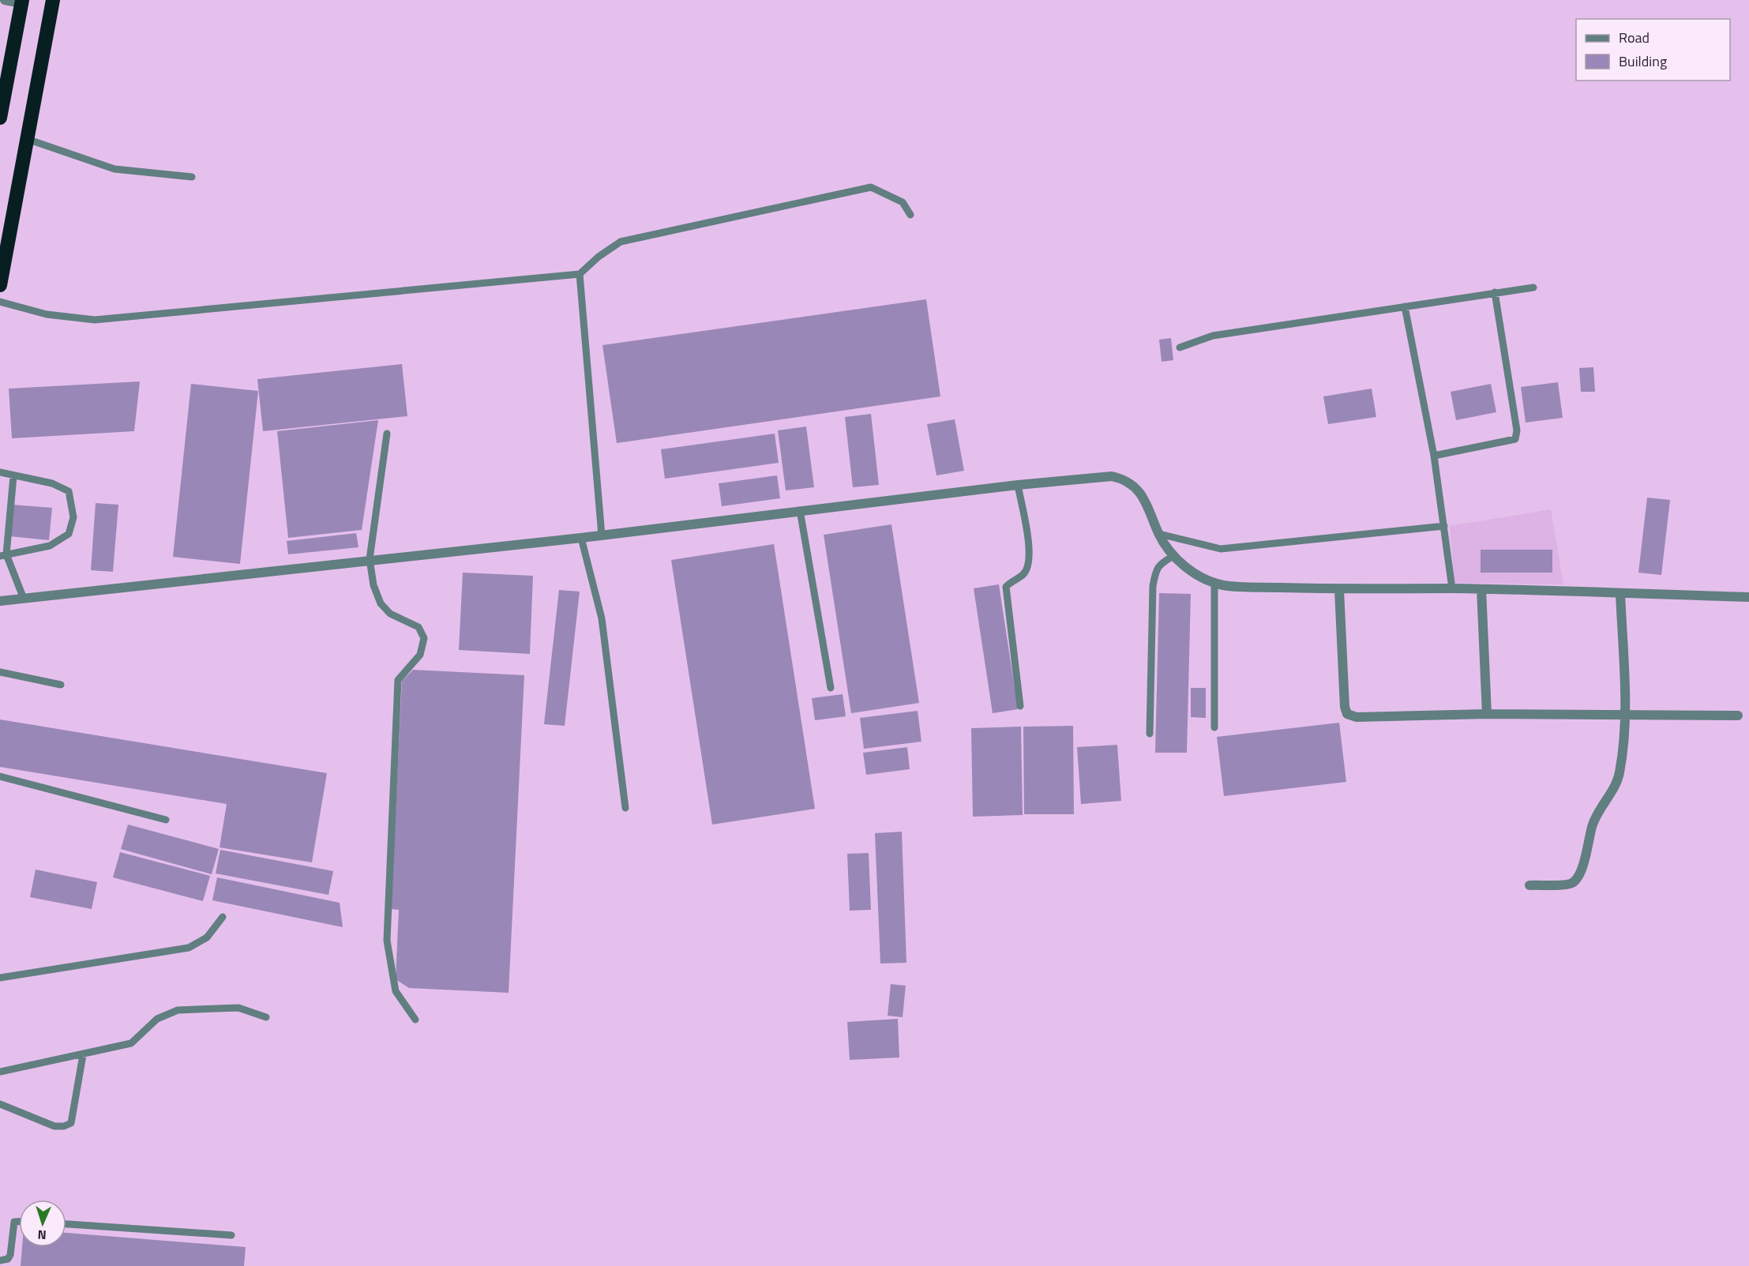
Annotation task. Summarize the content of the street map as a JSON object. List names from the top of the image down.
{
  "legend": ["Road", "Building"],
  "north": "bottom"
}
